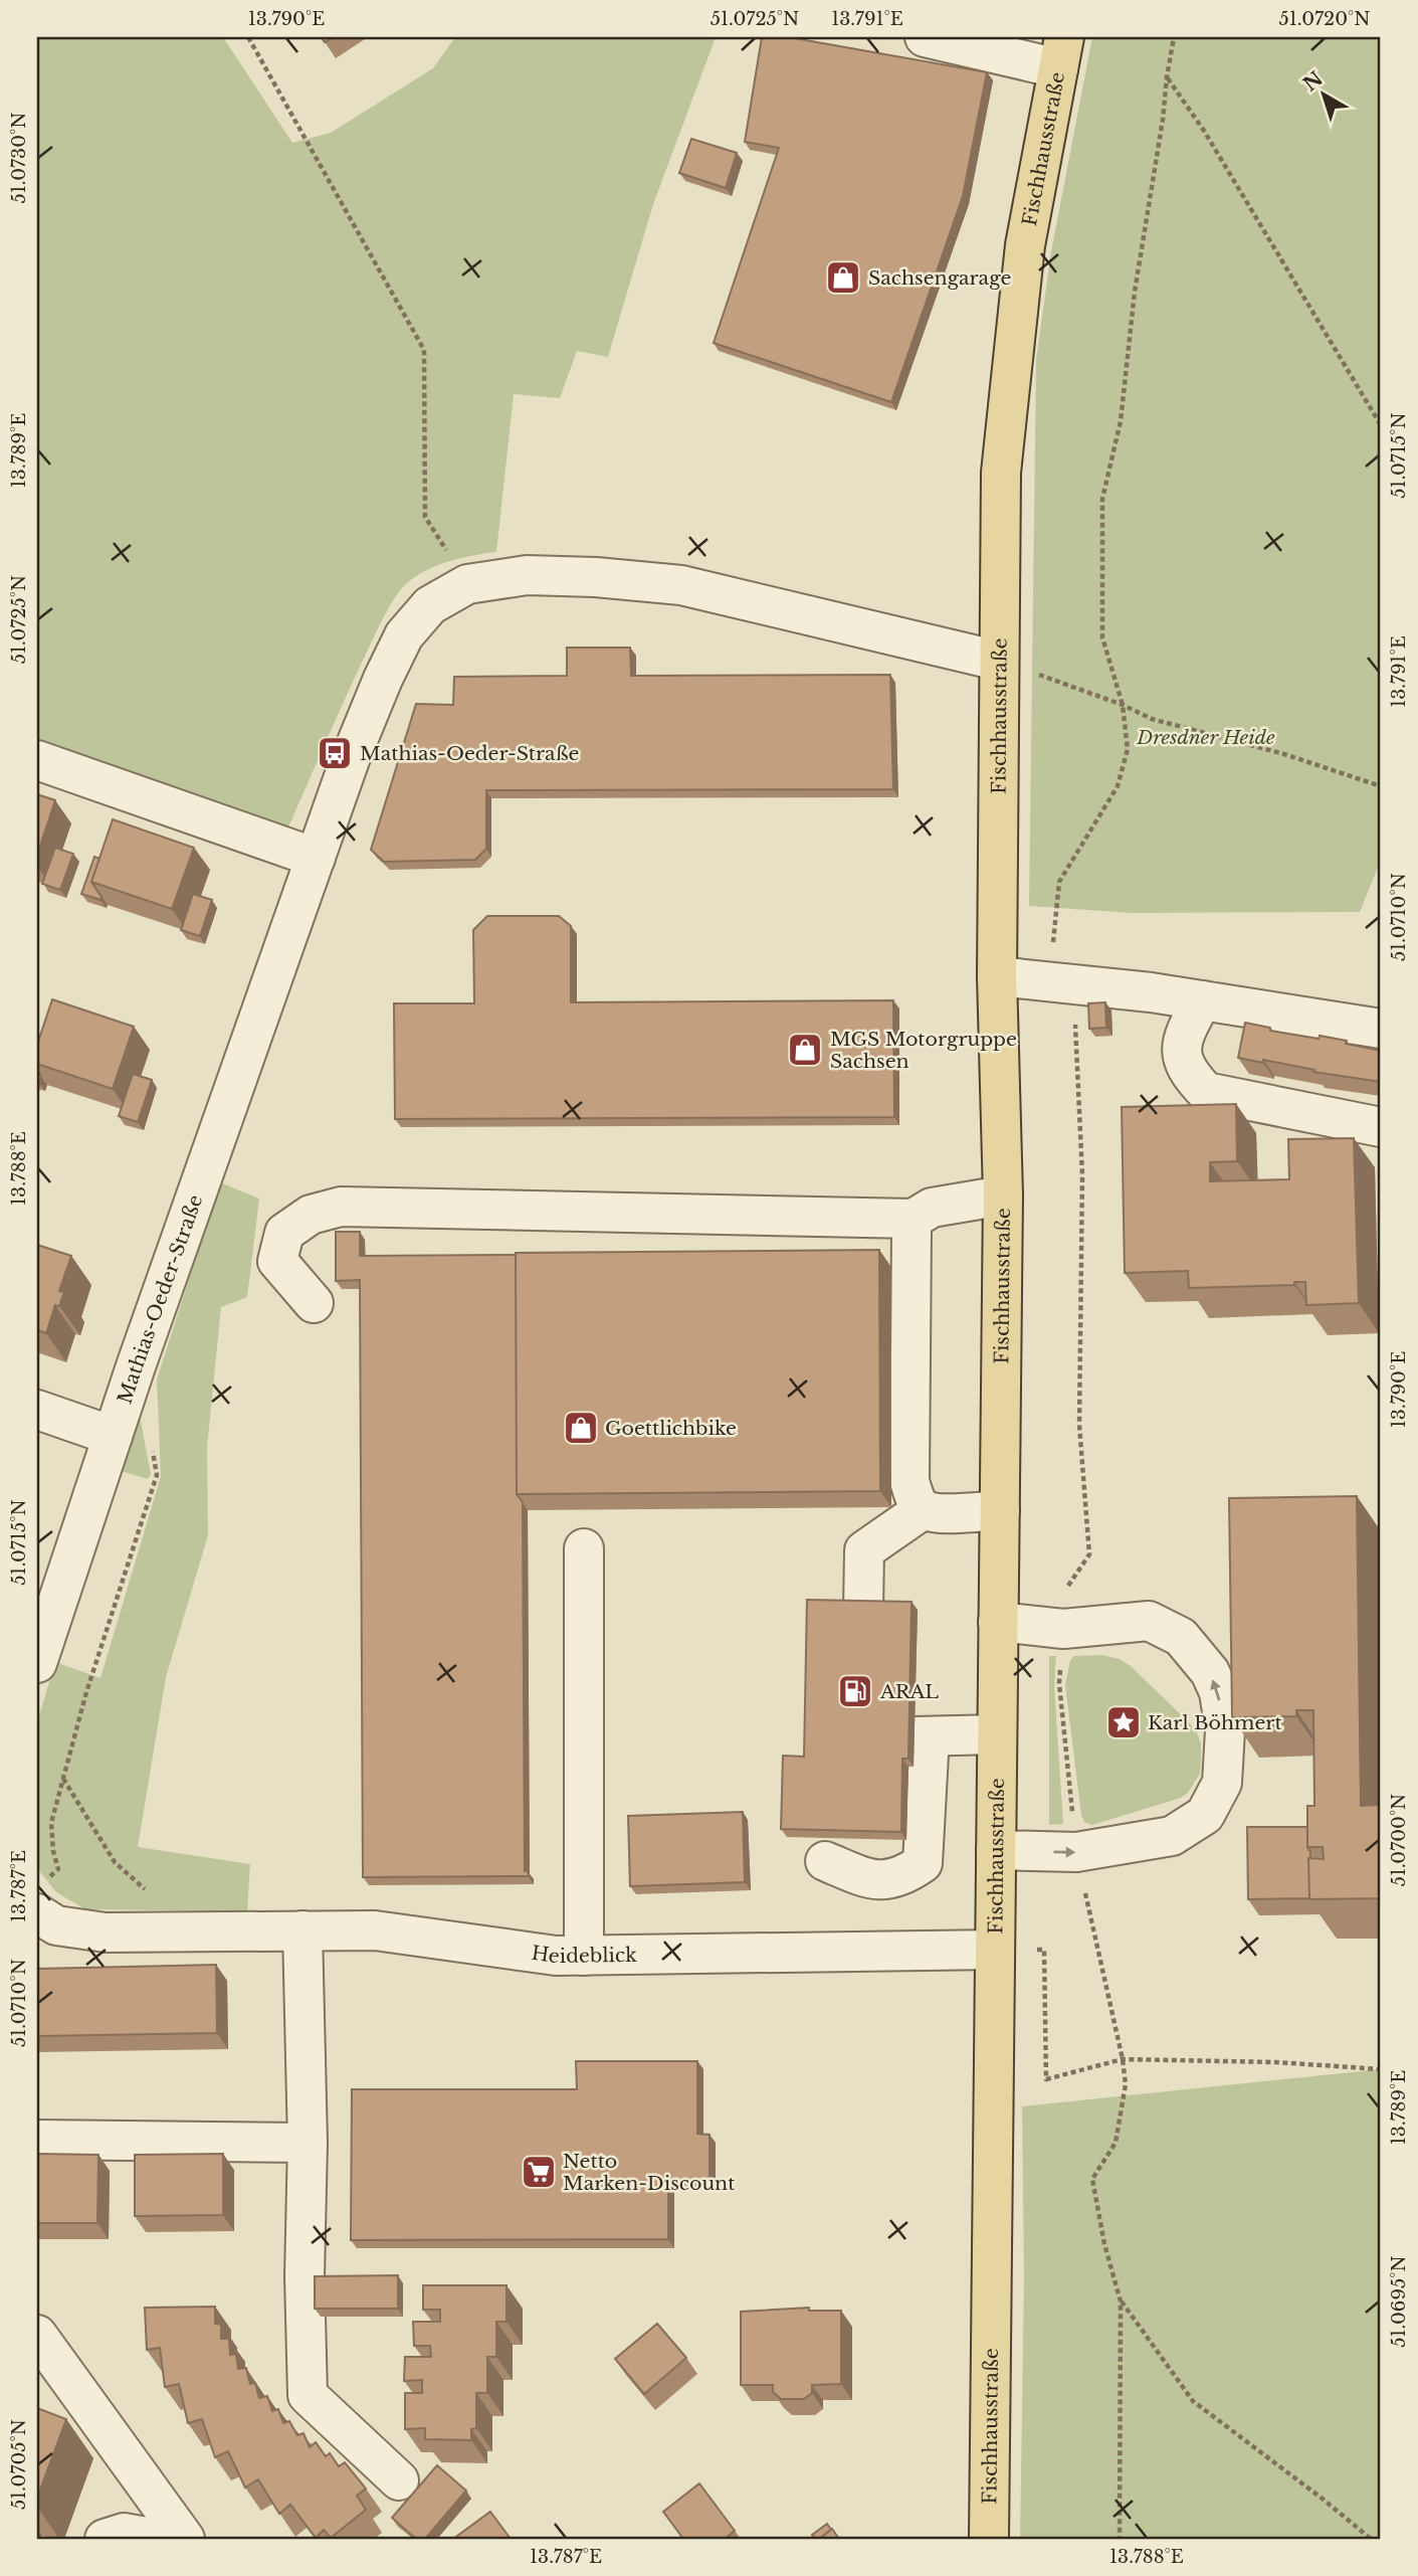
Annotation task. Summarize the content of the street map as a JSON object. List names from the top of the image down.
{
  "streets": {
    "main road": ["Fischhausstraße"],
    "street": ["Mathias-Oeder-Straße", "Heideblick"]
  },
  "crossings": [
    ["Fischhausstraße", "Mathias-Oeder-Straße"],
    ["Fischhausstraße", "Heideblick"]
  ],
  "parks": ["Dresdner Heide"],
  "places": {
    "shop": ["Sachsengarage", "MGS Motorgruppe Sachsen", "Goettlichbike"],
    "bus stop": ["Mathias-Oeder-Straße"],
    "fuel station": ["ARAL"],
    "place": ["Karl Böhmert"],
    "supermarket": ["Netto Marken-Discount"]
  },
  "north": "top left",
  "coordinates": [
    "13.790°E",
    "51.0725°N",
    "13.791°E",
    "51.0720°N",
    "51.0730°N",
    "13.789°E",
    "51.0715°N",
    "51.0710°N",
    "13.788°E",
    "51.0700°N",
    "13.787°E",
    "51.0695°N",
    "51.0705°N"
  ]
}
